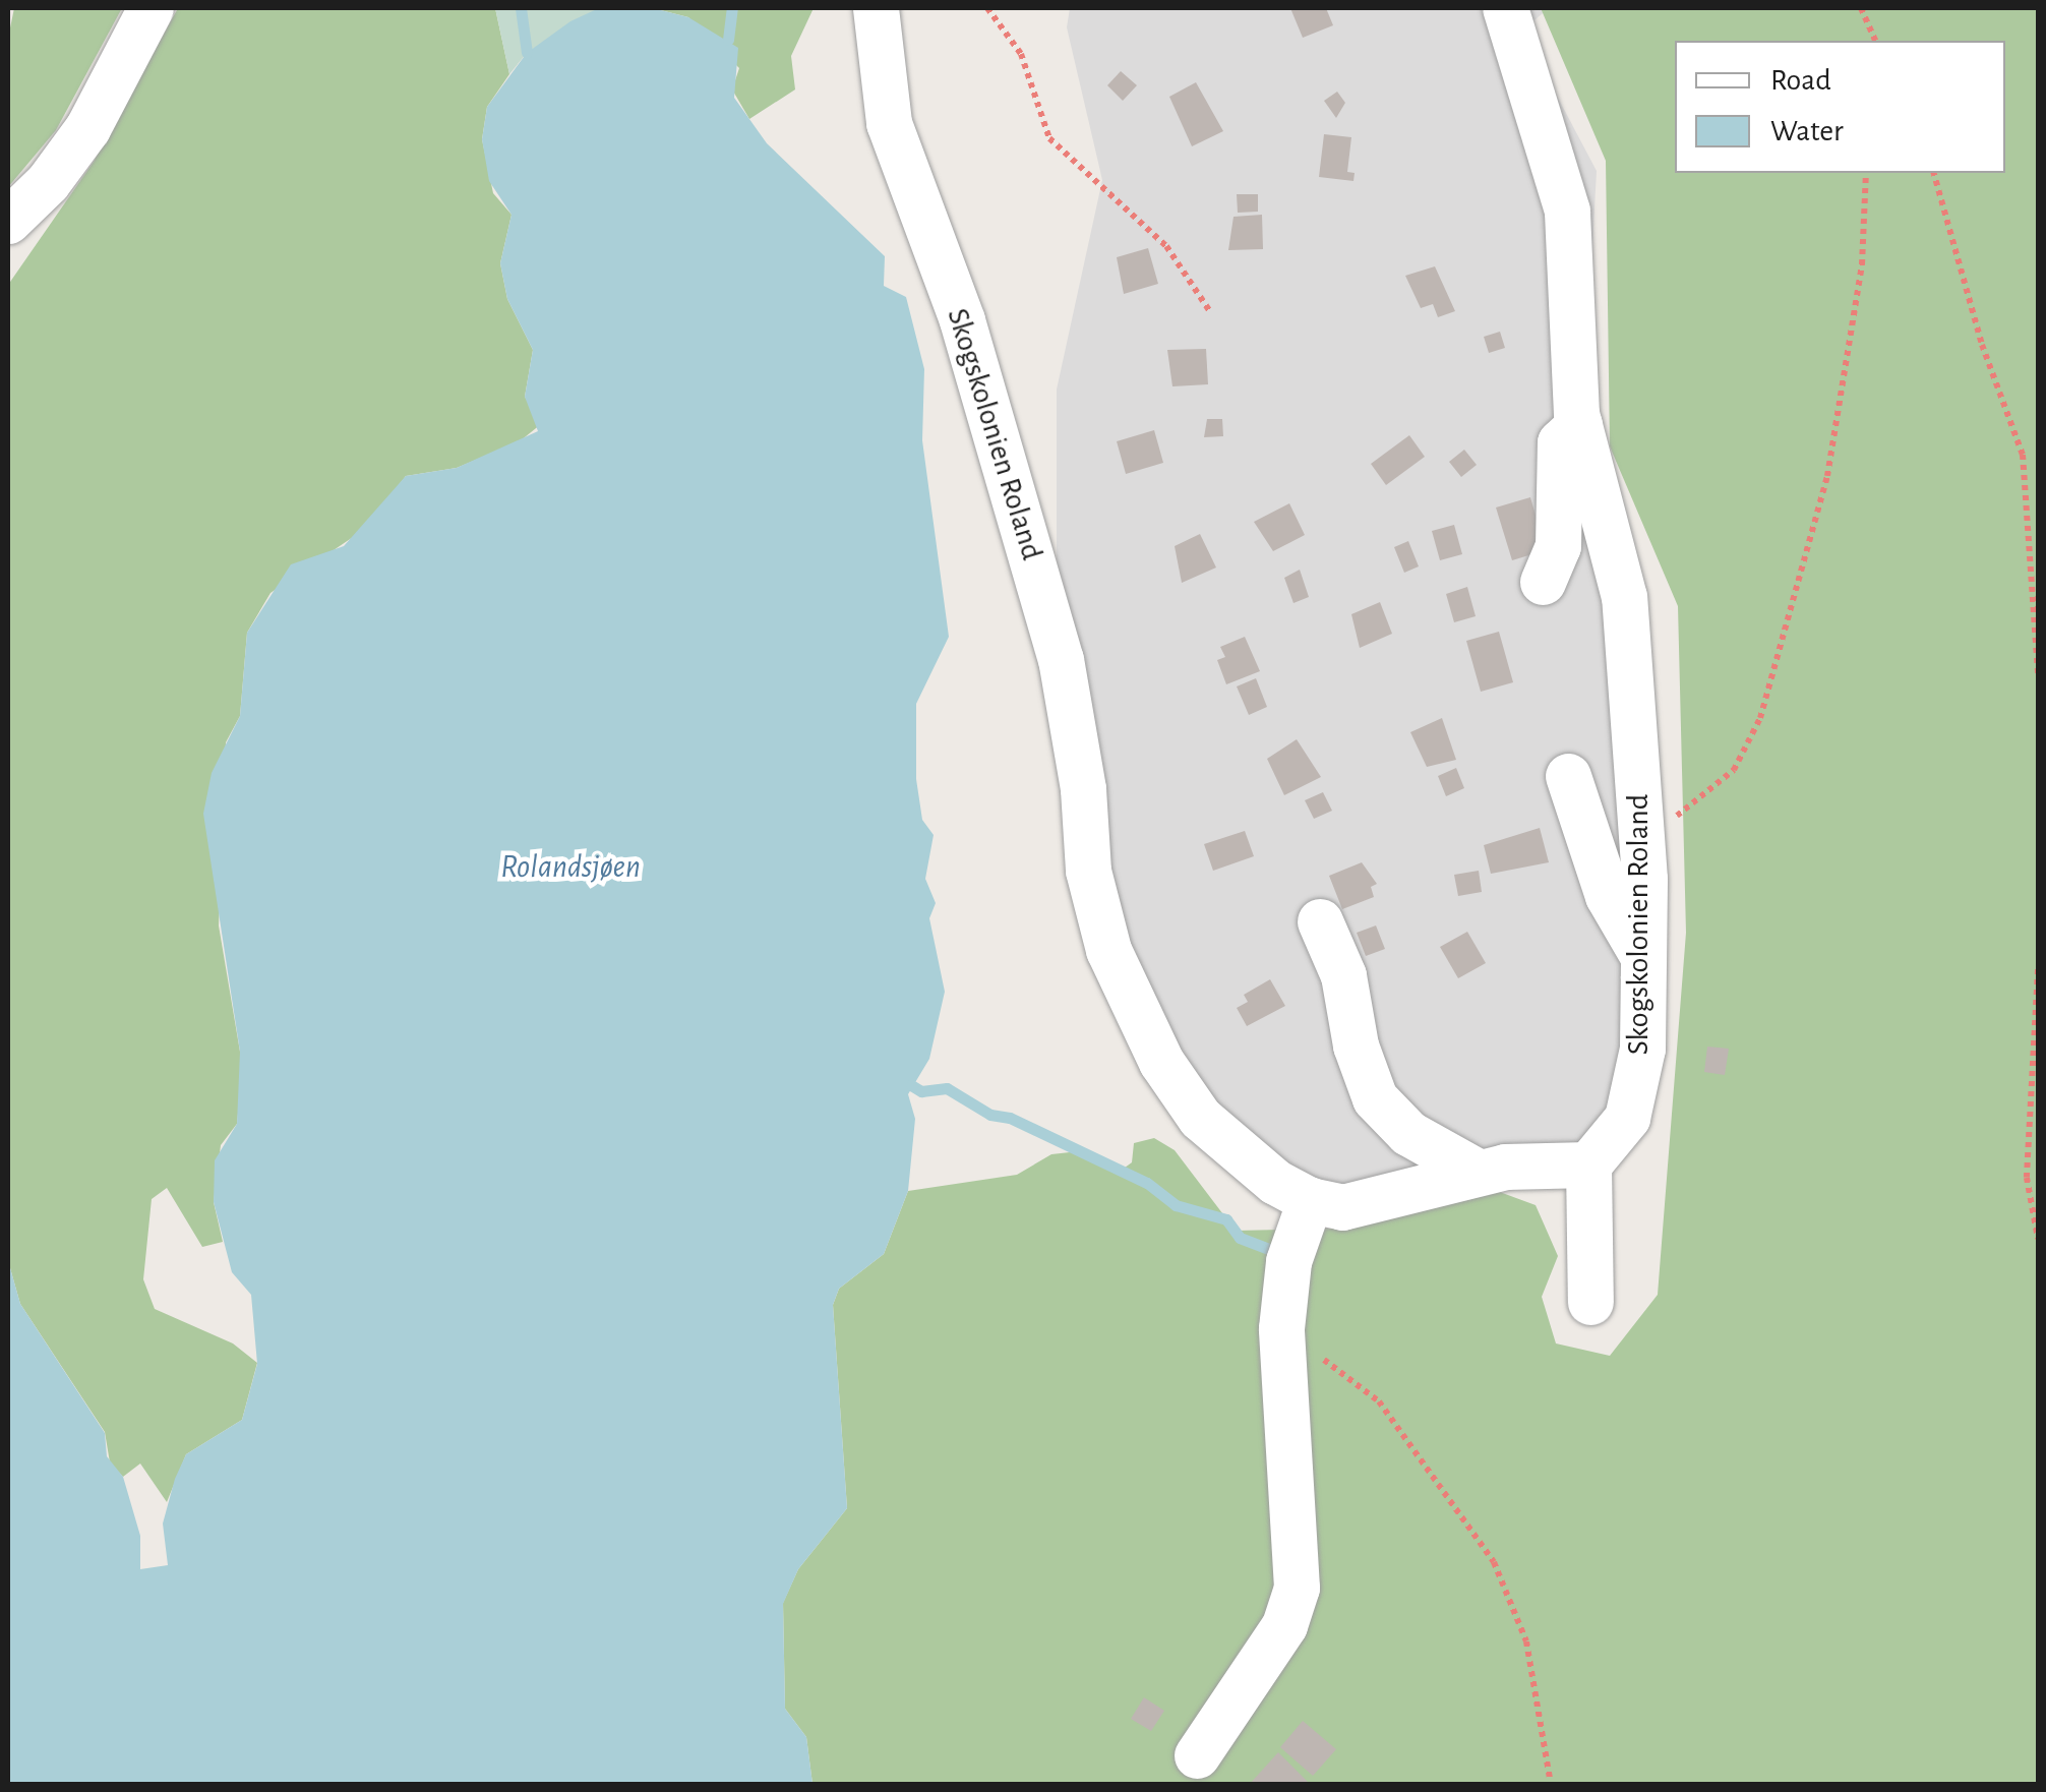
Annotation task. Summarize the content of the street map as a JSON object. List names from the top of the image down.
{
  "streets": {
    "street": ["Skogskolonien Roland"]
  },
  "water": ["Rolandsjøen"],
  "legend": ["Road", "Water"]
}
